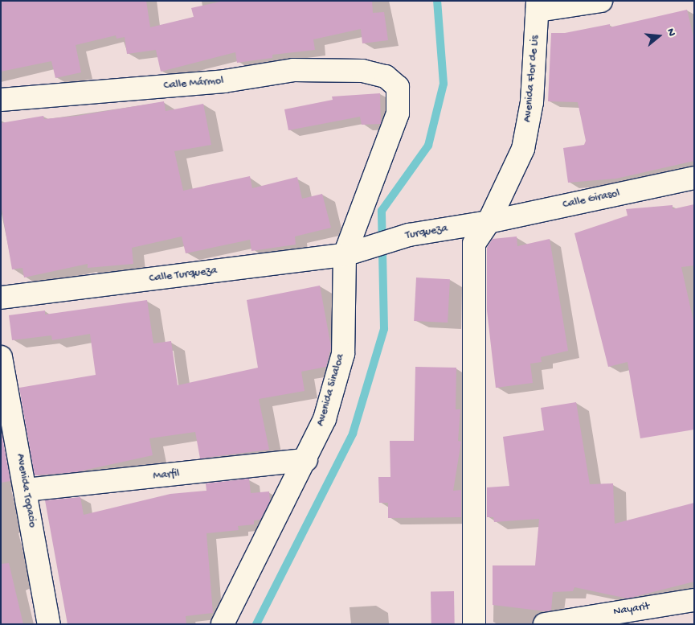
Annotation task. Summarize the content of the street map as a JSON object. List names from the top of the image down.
{
  "streets": {
    "street": [
      "Avenida Flor de Lis",
      "Calle Mármol",
      "Calle Girasol",
      "Turqueza",
      "Calle Turqueza",
      "Avenida Sinaloa",
      "Marfil",
      "Avenida Topacio",
      "Nayarit"
    ]
  },
  "crossings": [
    ["Avenida Flor de Lis", "Calle Girasol"],
    ["Avenida Flor de Lis", "Turqueza"],
    ["Calle Mármol", "Avenida Sinaloa"],
    ["Calle Girasol", "Turqueza"],
    ["Turqueza", "Calle Turqueza"],
    ["Turqueza", "Avenida Sinaloa"],
    ["Calle Turqueza", "Avenida Sinaloa"],
    ["Avenida Sinaloa", "Marfil"],
    ["Marfil", "Avenida Topacio"]
  ],
  "north": "right"
}
